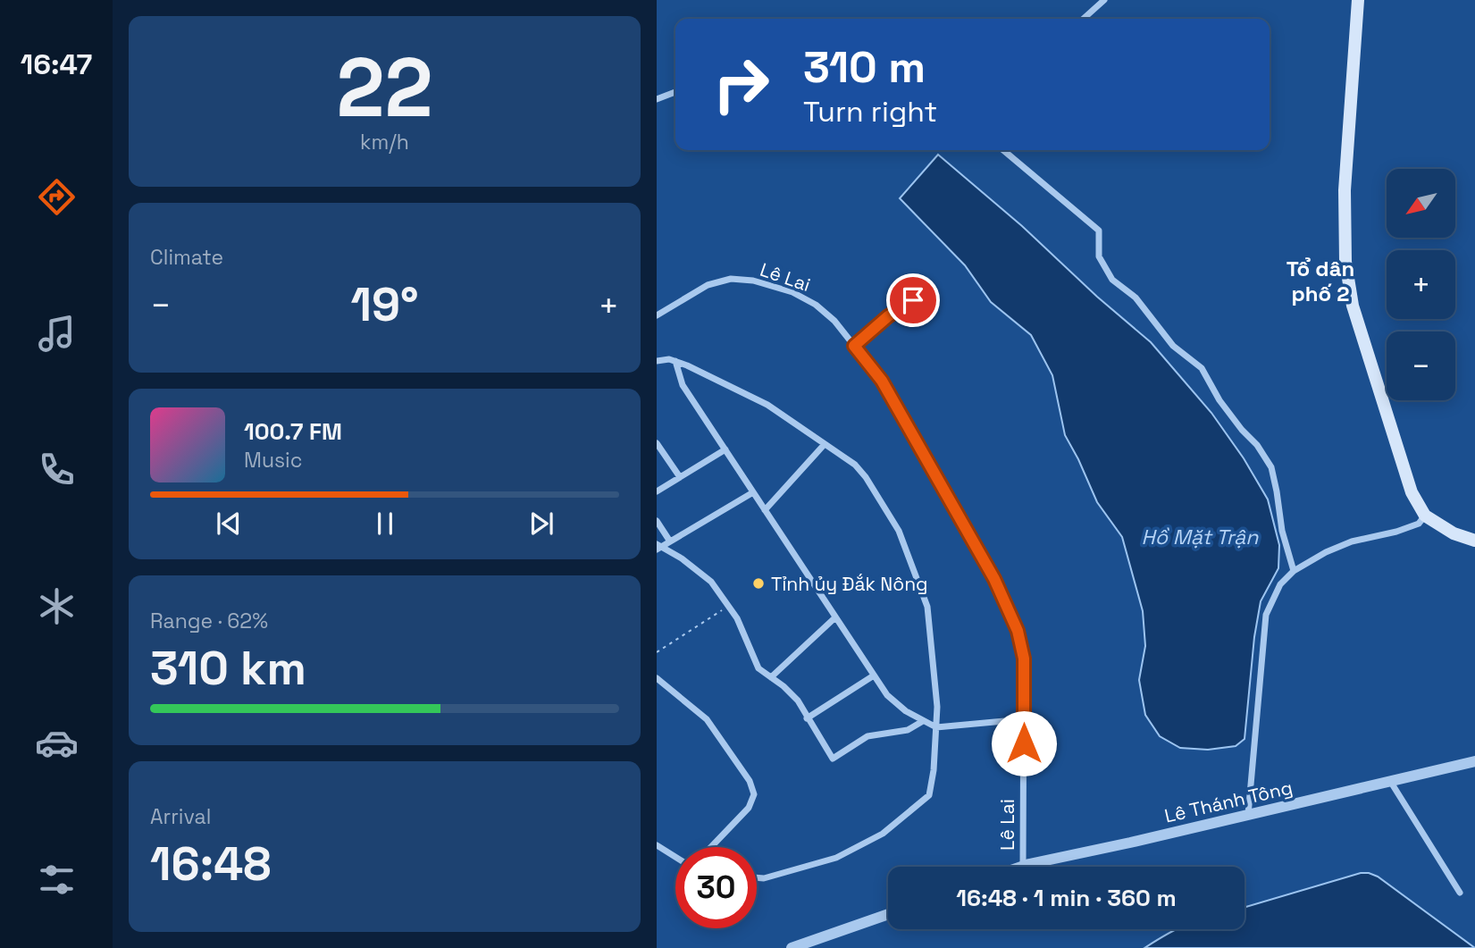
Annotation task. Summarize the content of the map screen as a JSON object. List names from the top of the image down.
{
  "streets": {
    "street": ["Lê Lai", "Lê Thánh Tông"]
  },
  "crossings": [
    ["Lê Lai", "Lê Thánh Tông"]
  ],
  "districts": ["Tổ dân phố 2"],
  "water": ["Hồ Mặt Trận"],
  "places": ["Tỉnh ủy Đắk Nông"],
  "north": "bottom left",
  "page": {
    "tabs": "16:47",
    "tile": [
      ["22", "km/h"],
      "Climate",
      ["Range · 62%", "310 km"],
      ["Arrival", "16:48"]
    ],
    "turn": ["310 m", "Turn right"],
    "map_buttons": ["+", "−"],
    "heat": ["−", "19°", "+"],
    "song": ["100.7 FM", "Music"],
    "limit": "30",
    "trip": "16:48 · 1 min · 360 m"
  }
}
